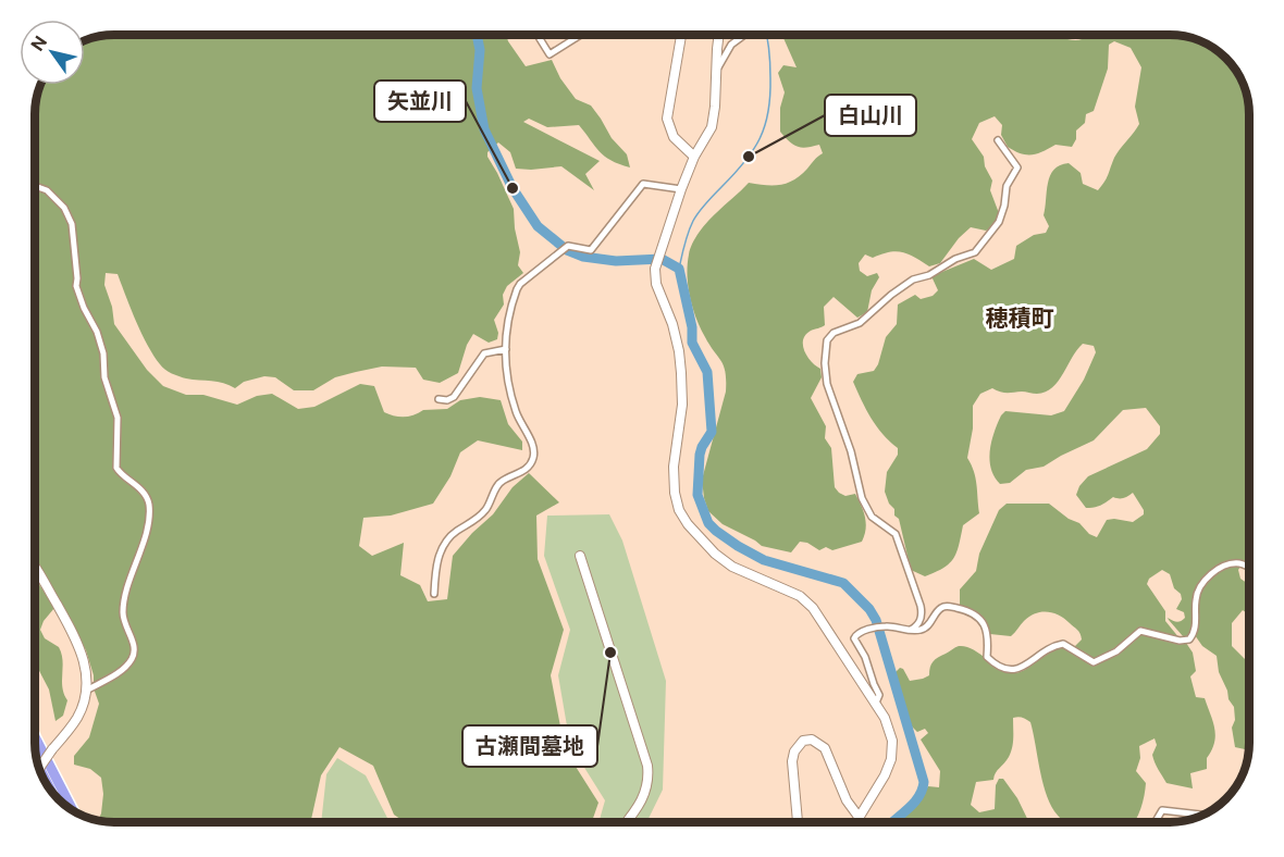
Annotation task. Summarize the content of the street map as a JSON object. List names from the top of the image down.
{
  "districts": ["穂積町"],
  "places": ["白山川", "矢並川", "古瀬間墓地"],
  "north": "top left"
}
